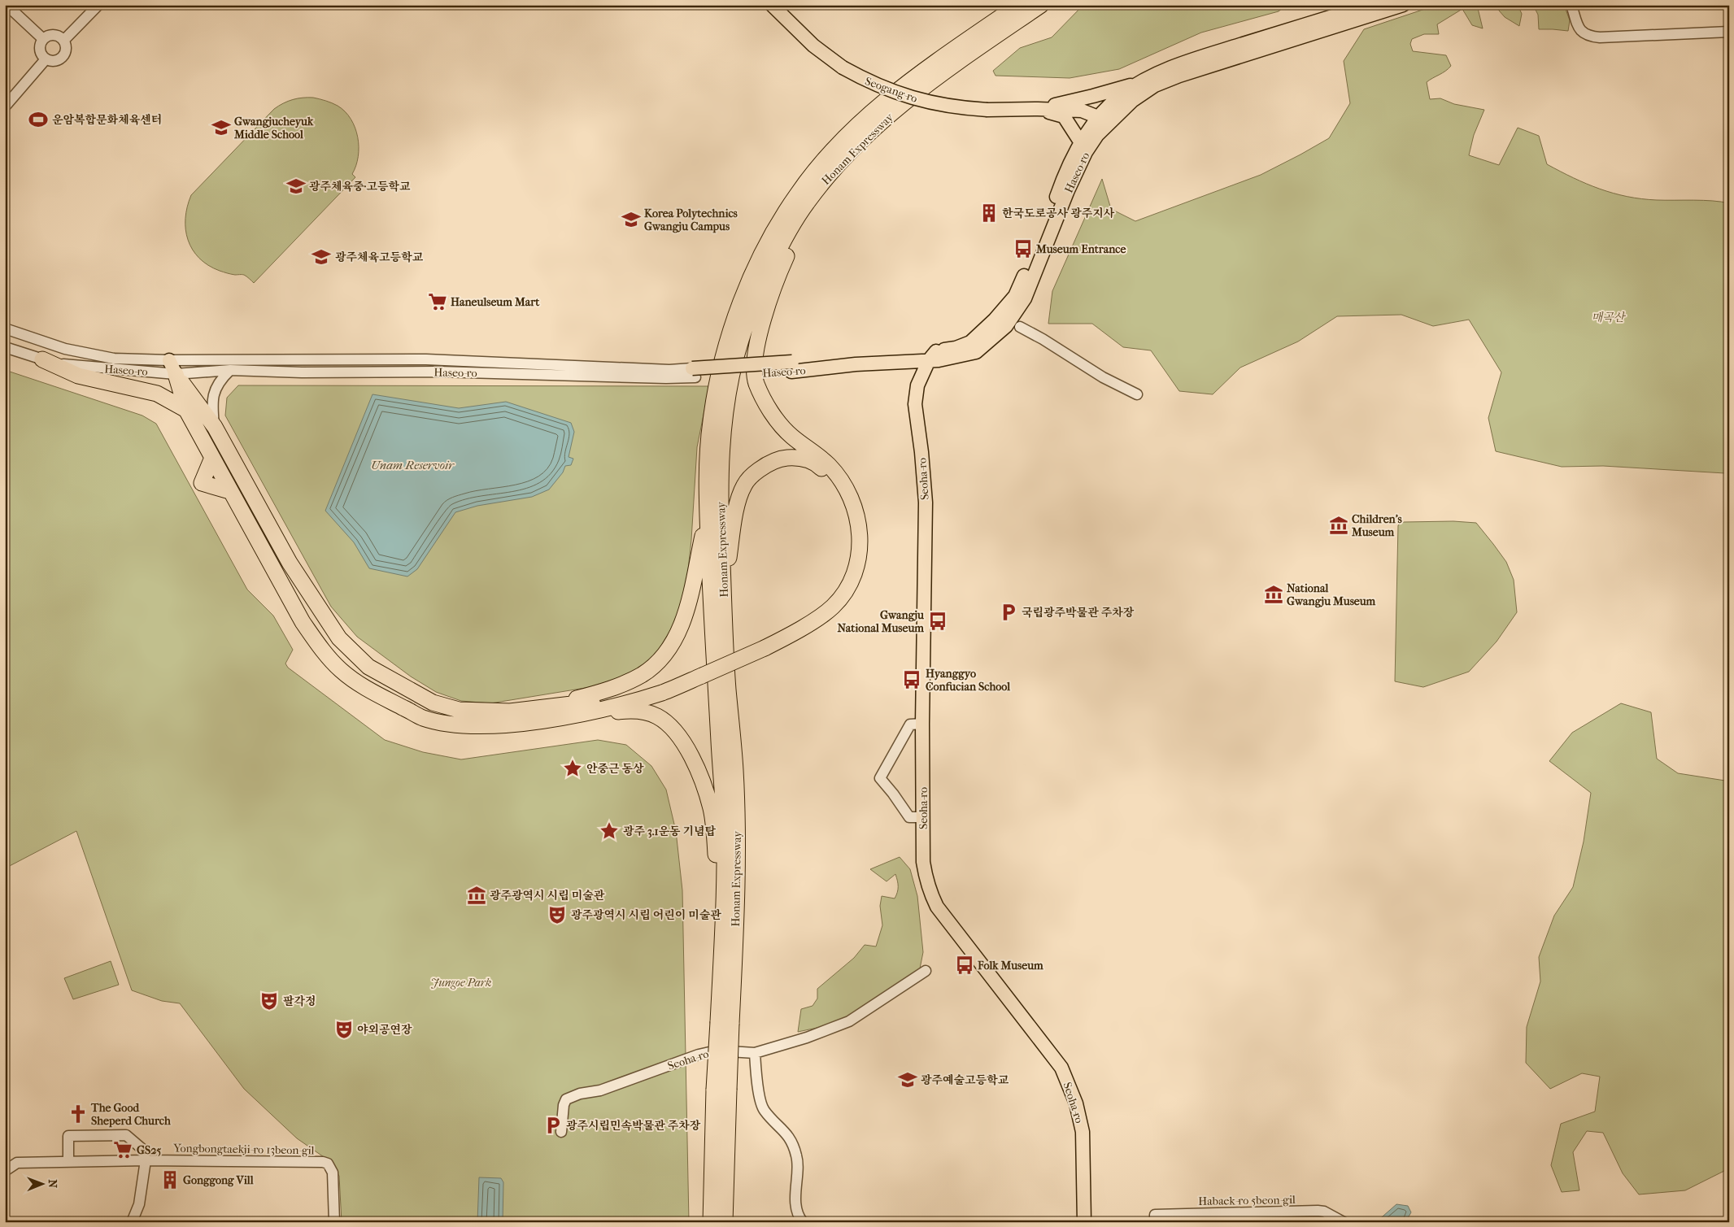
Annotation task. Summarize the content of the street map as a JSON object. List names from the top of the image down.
{
  "streets": {
    "highway": ["Honam Expressway"],
    "main road": ["Seogang-ro", "Haseo-ro", "Seoha-ro"],
    "street": ["Yongbongtaekji-ro 13beon-gil", "Habaek-ro 5beon-gil"]
  },
  "crossings": [
    ["Seogang-ro", "Haseo-ro"],
    ["Haseo-ro", "Seoha-ro"]
  ],
  "water": ["Unam Reservoir"],
  "parks": ["매곡산", "Jungoe Park"],
  "places": {
    "sports": ["운암복합문화체육센터"],
    "school or university": [
      "Gwangjucheyuk Middle School",
      "광주체육중·고등학교",
      "Korea Polytechnics Gwangju Campus",
      "광주체육고등학교",
      "광주예술고등학교"
    ],
    "building": ["한국도로공사 광주지사", "Gonggong Vill"],
    "bus stop": [
      "Museum Entrance",
      "Gwangju National Museum",
      "Hyanggyo Confucian School",
      "Folk Museum"
    ],
    "supermarket": ["Haneulseum Mart", "GS25"],
    "museum": ["Children’s Museum", "National Gwangju Museum", "광주광역시 시립 미술관"],
    "parking": ["국립광주박물관 주차장", "광주시립민속박물관 주차장"],
    "place": ["안중근 동상", "광주 3.1운동 기념탑"],
    "theatre": ["광주광역시 시립 어린이 미술관", "팔각정", "야외공연장"],
    "church": ["The Good Sheperd Church"]
  },
  "north": "right"
}
